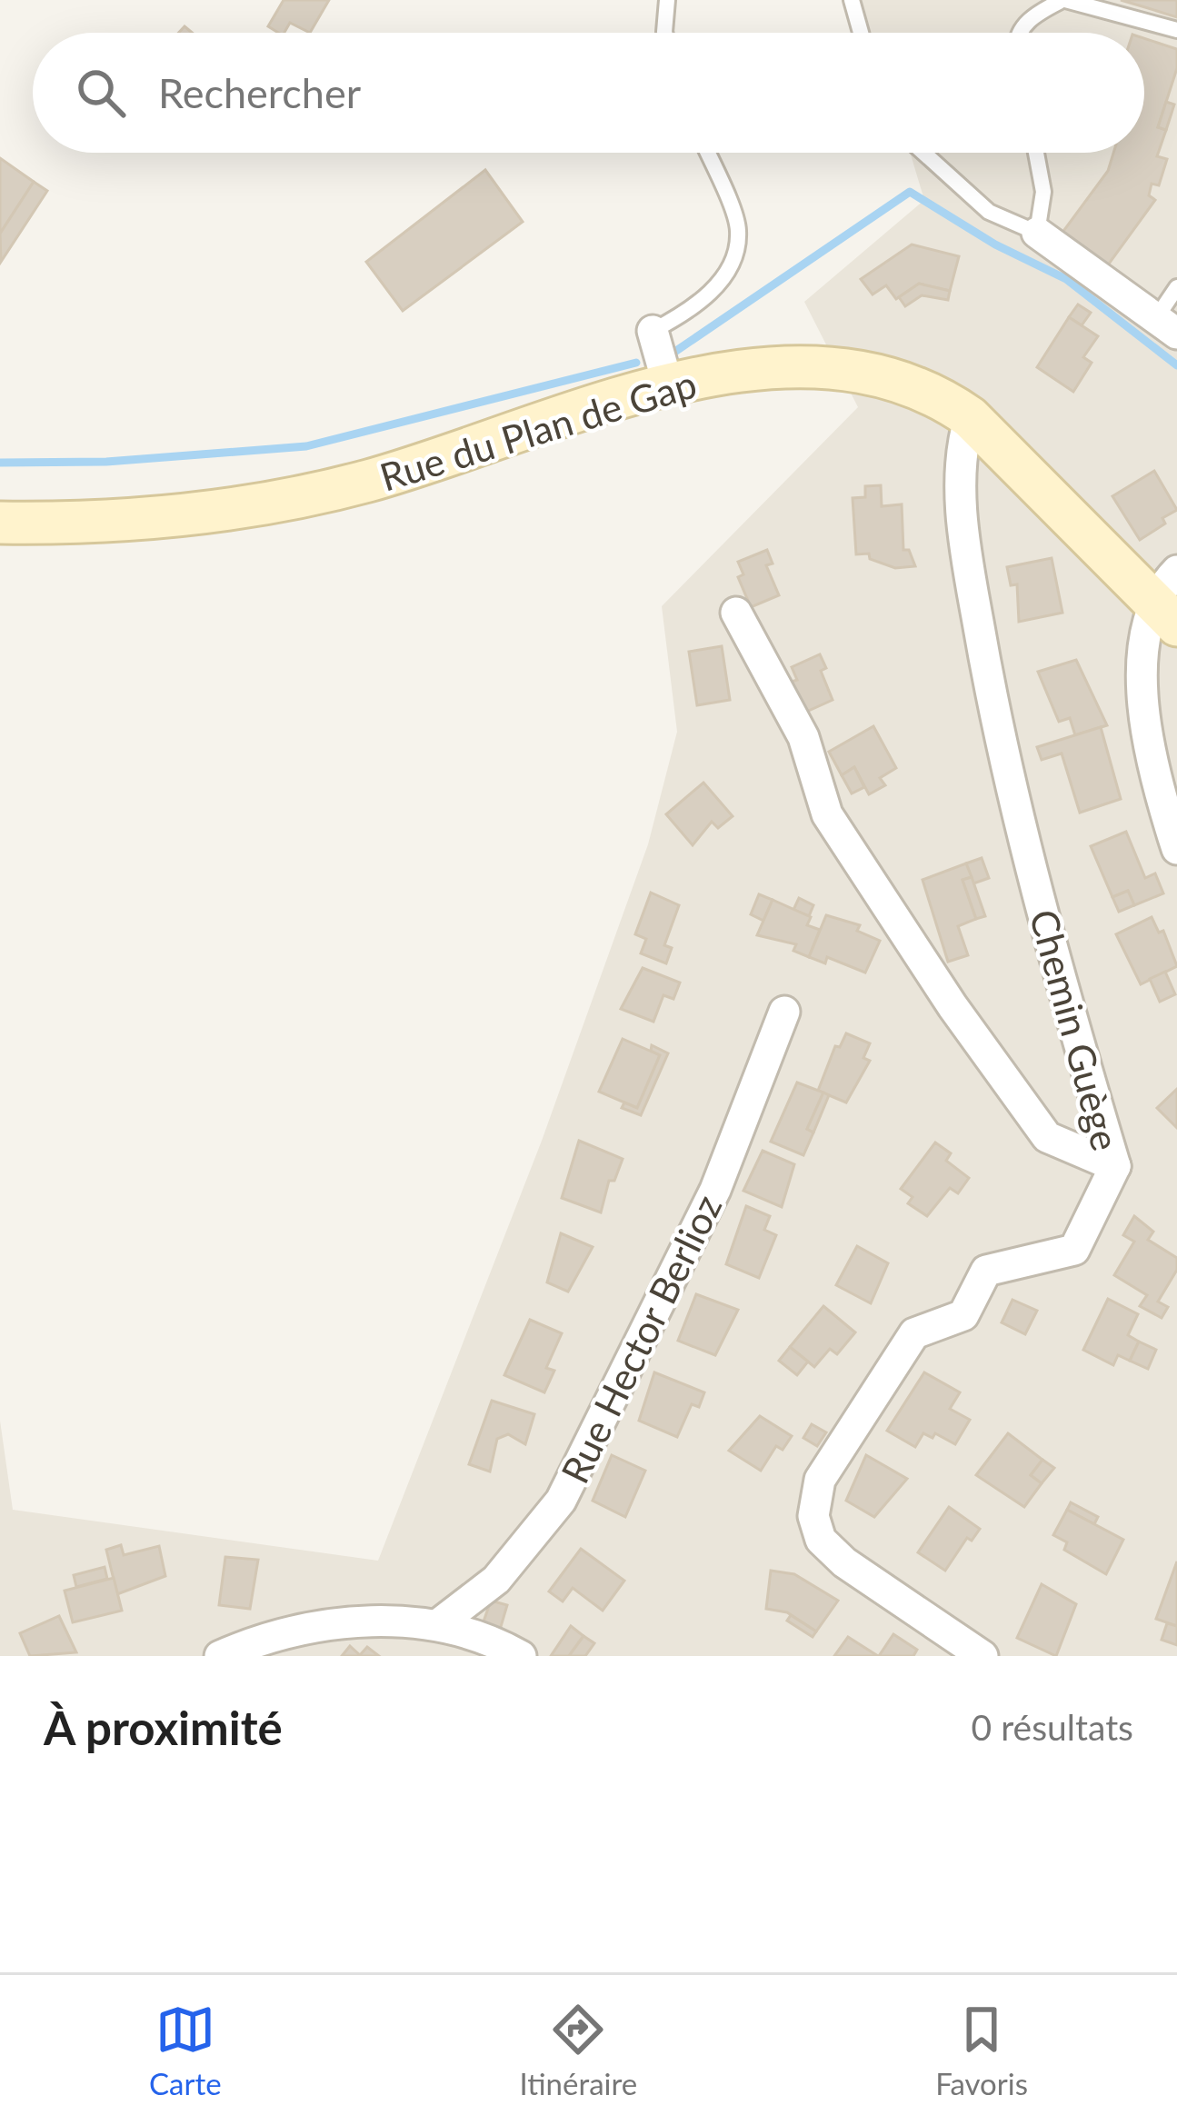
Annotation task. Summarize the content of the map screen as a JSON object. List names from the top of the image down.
{
  "streets": {
    "main road": ["Rue du Plan de Gap"],
    "street": ["Chemin Guège", "Rue Hector Berlioz"]
  },
  "crossings": [
    ["Rue du Plan de Gap", "Chemin Guège"]
  ],
  "page": {
    "search": "Rechercher",
    "heading": ["À proximité", "0 résultats"],
    "nav": ["Carte", "Itinéraire", "Favoris"]
  }
}
